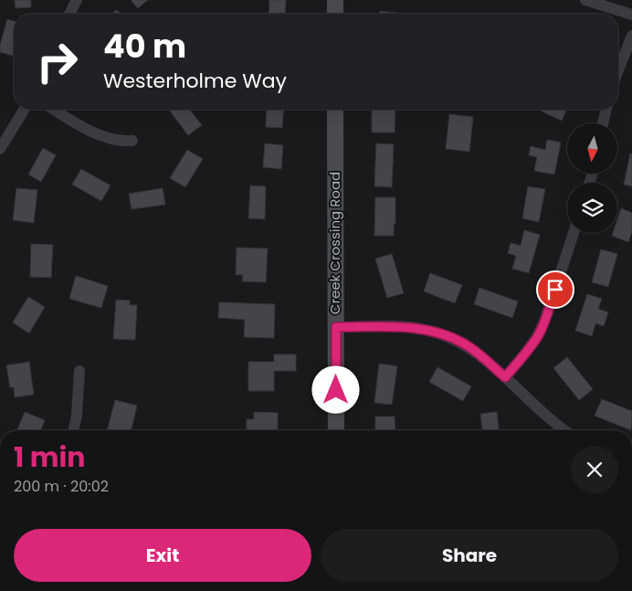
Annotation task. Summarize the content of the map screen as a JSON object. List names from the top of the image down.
{
  "streets": {
    "street": ["Creek Crossing Road"]
  },
  "north": "bottom",
  "page": {
    "turn": ["40 m", "Westerholme Way"],
    "heading": ["1 min", "200 m · 20:02"],
    "buttons": ["Exit", "Share"]
  }
}
